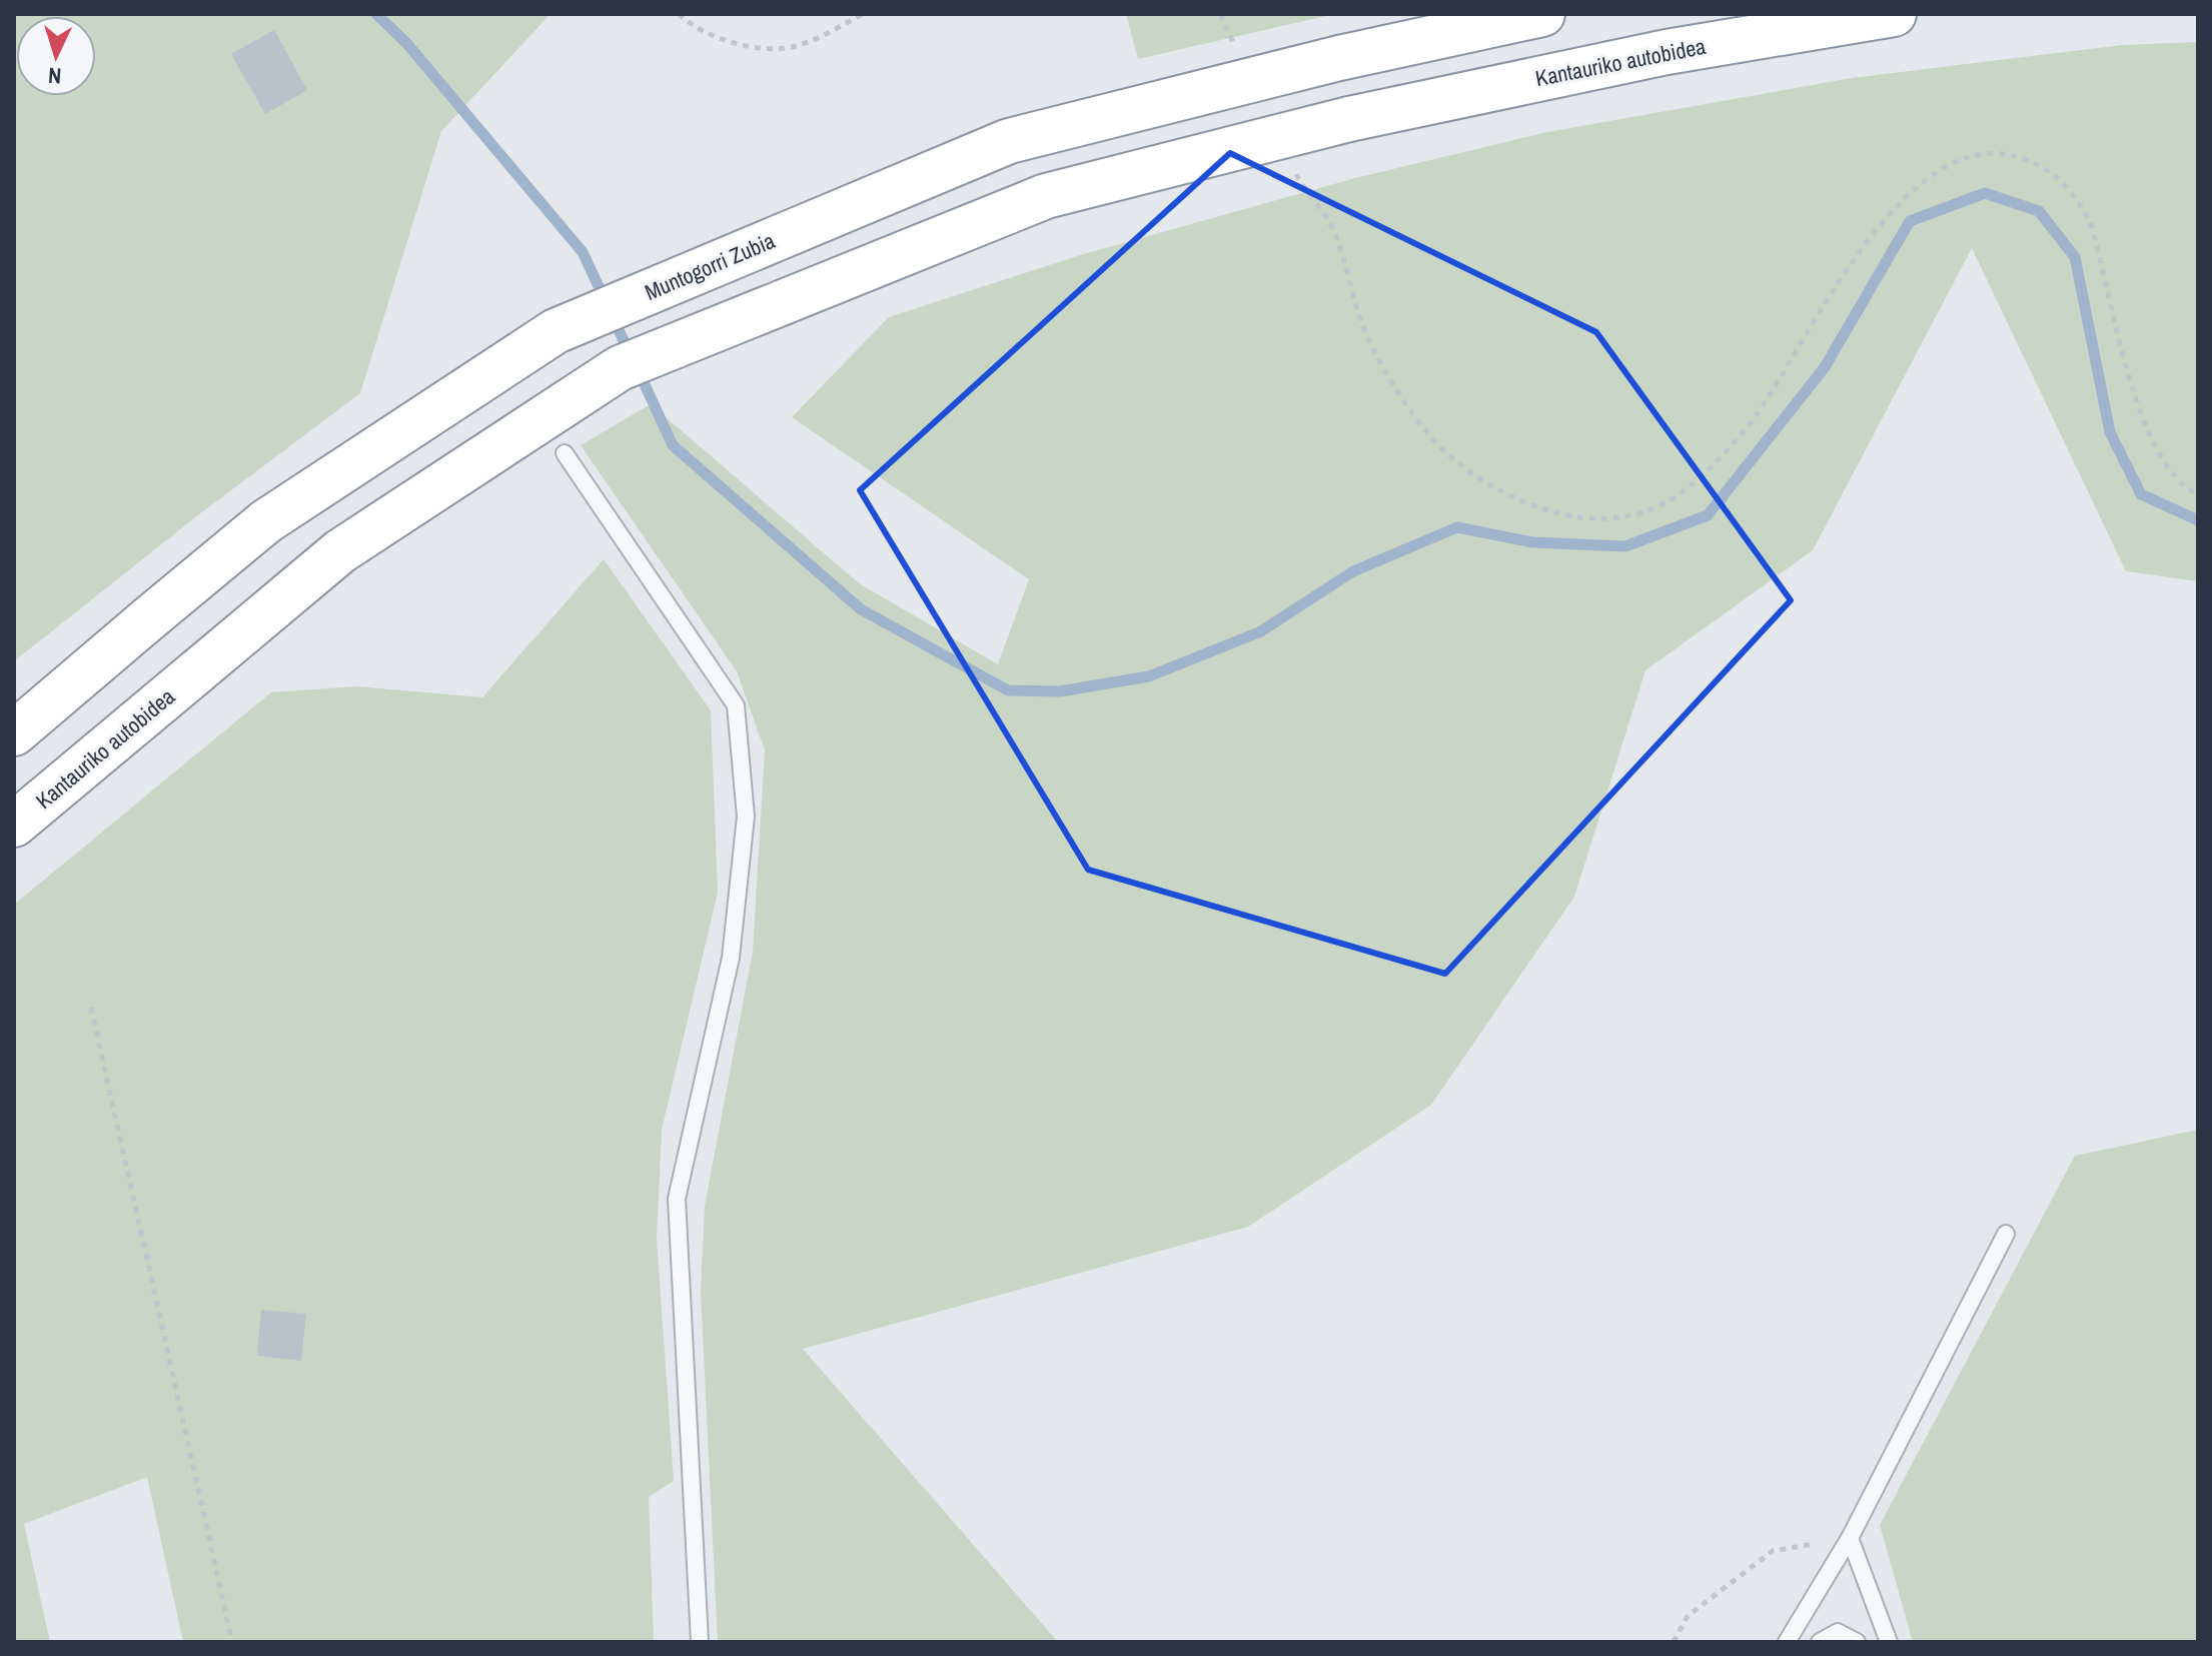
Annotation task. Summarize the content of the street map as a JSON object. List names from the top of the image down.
{
  "streets": {
    "highway": ["Kantauriko autobidea", "Muntogorri Zubia"]
  },
  "north": "bottom"
}
